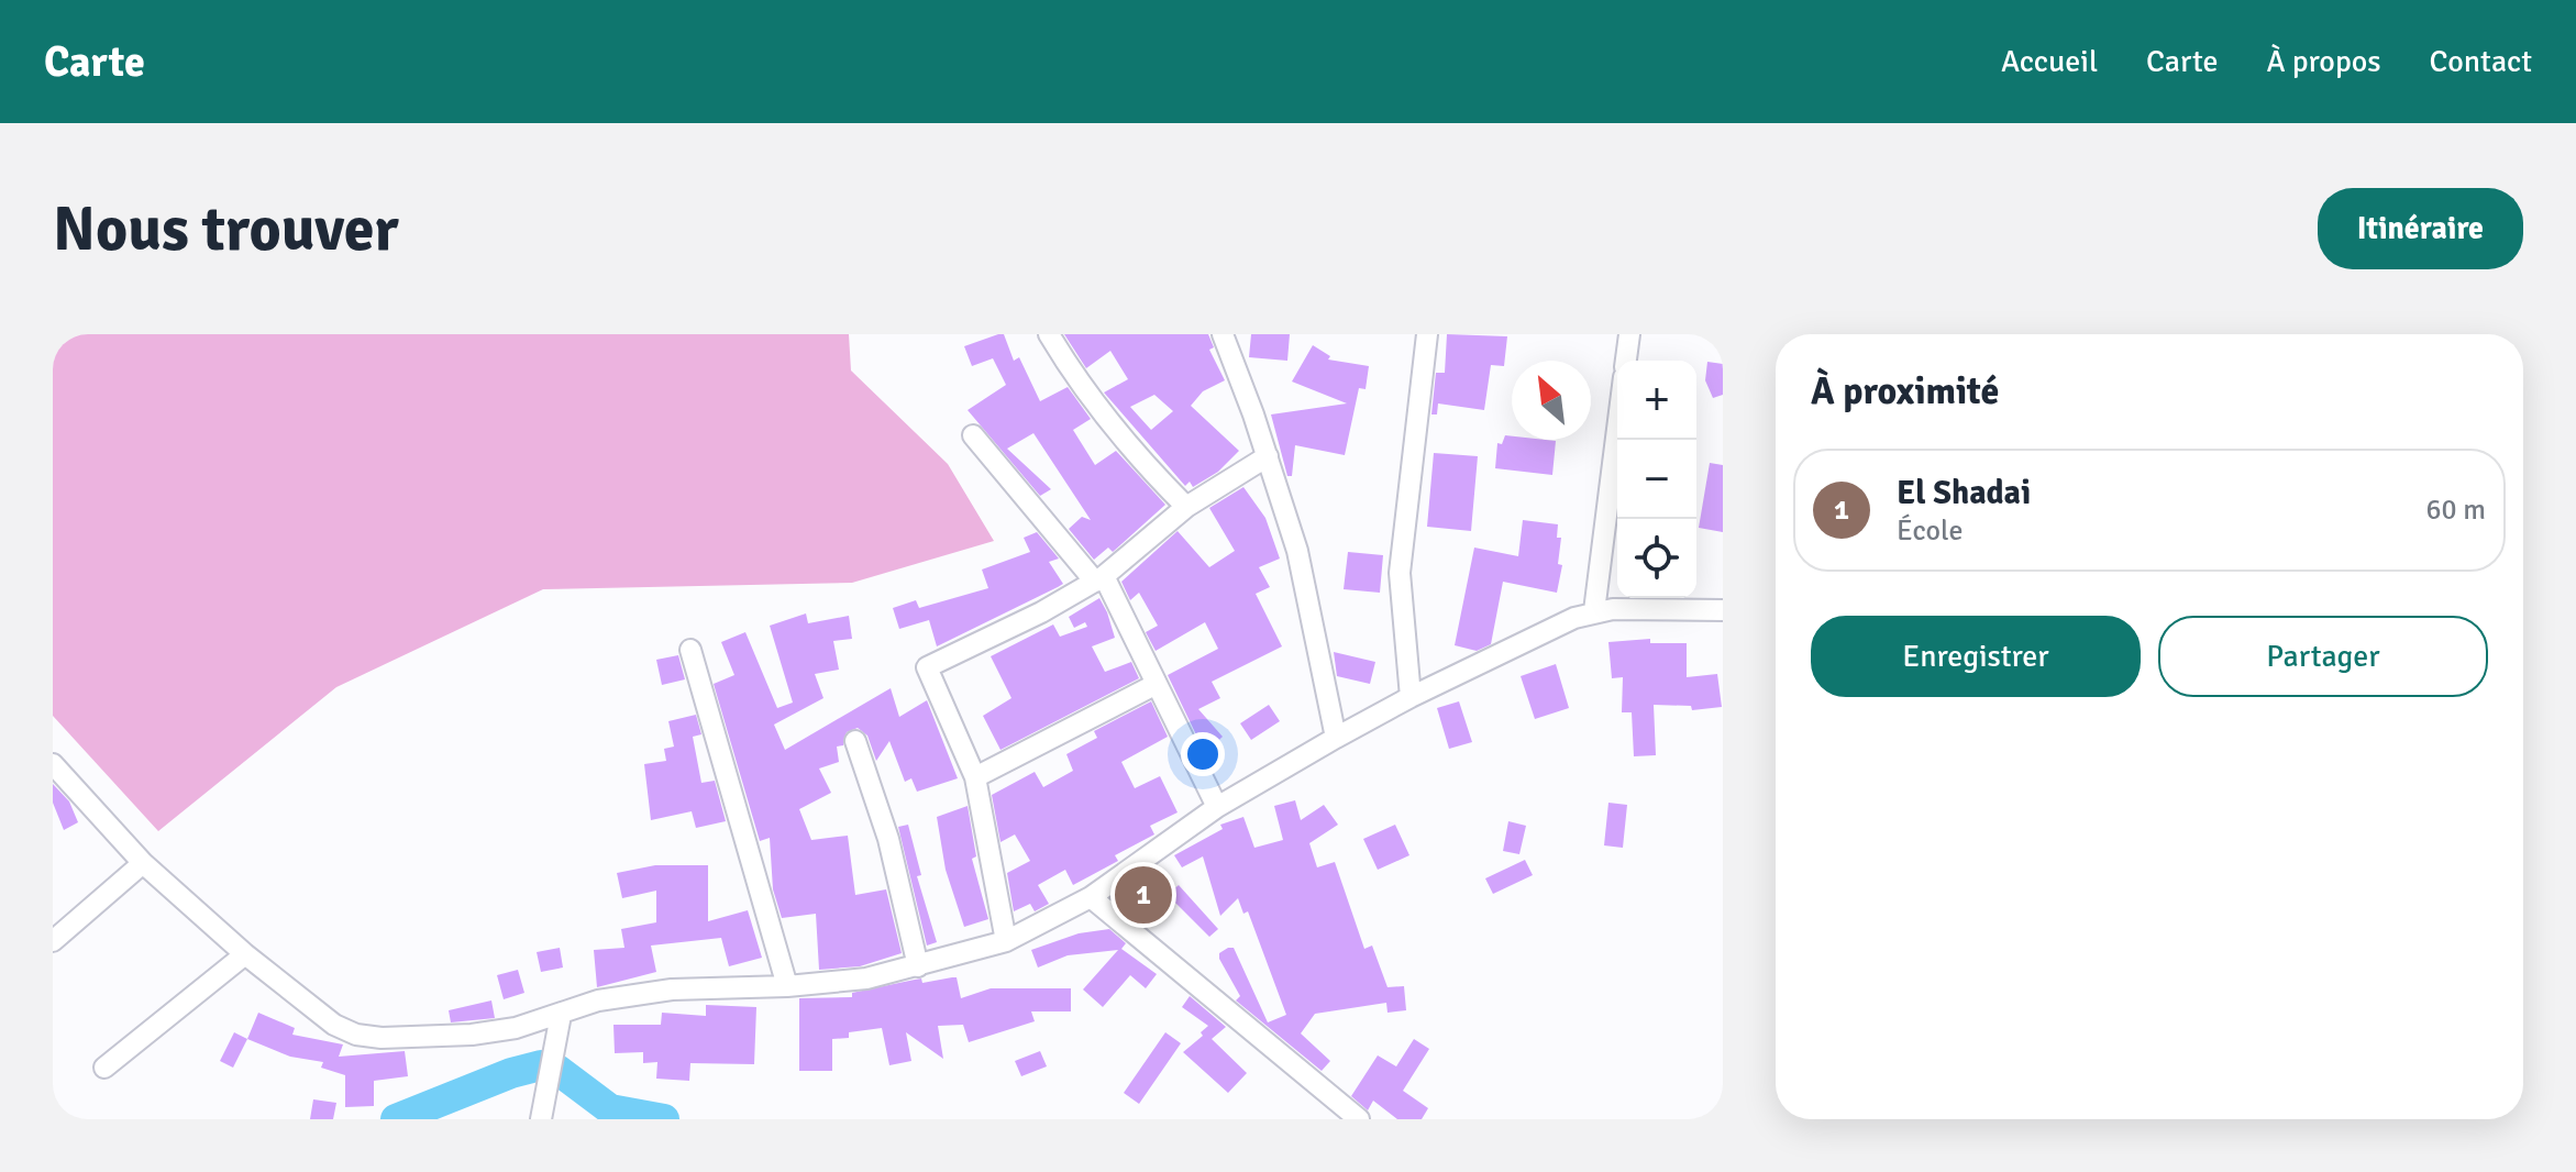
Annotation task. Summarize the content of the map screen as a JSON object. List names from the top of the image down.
{
  "north": "top left",
  "page": {
    "header": "Carte",
    "nav": [
      "Accueil",
      "Carte",
      "À propos",
      "Contact"
    ],
    "buttons": [
      "Itinéraire",
      ["Enregistrer", "Partager"]
    ],
    "title": "Nous trouver",
    "heading": "À proximité",
    "map_buttons": ["+", "−"],
    "list": [
      {
        "mark": "1",
        "name": "El Shadai",
        "note": "École",
        "value": "60 m"
      }
    ],
    "pins": "1"
  }
}
